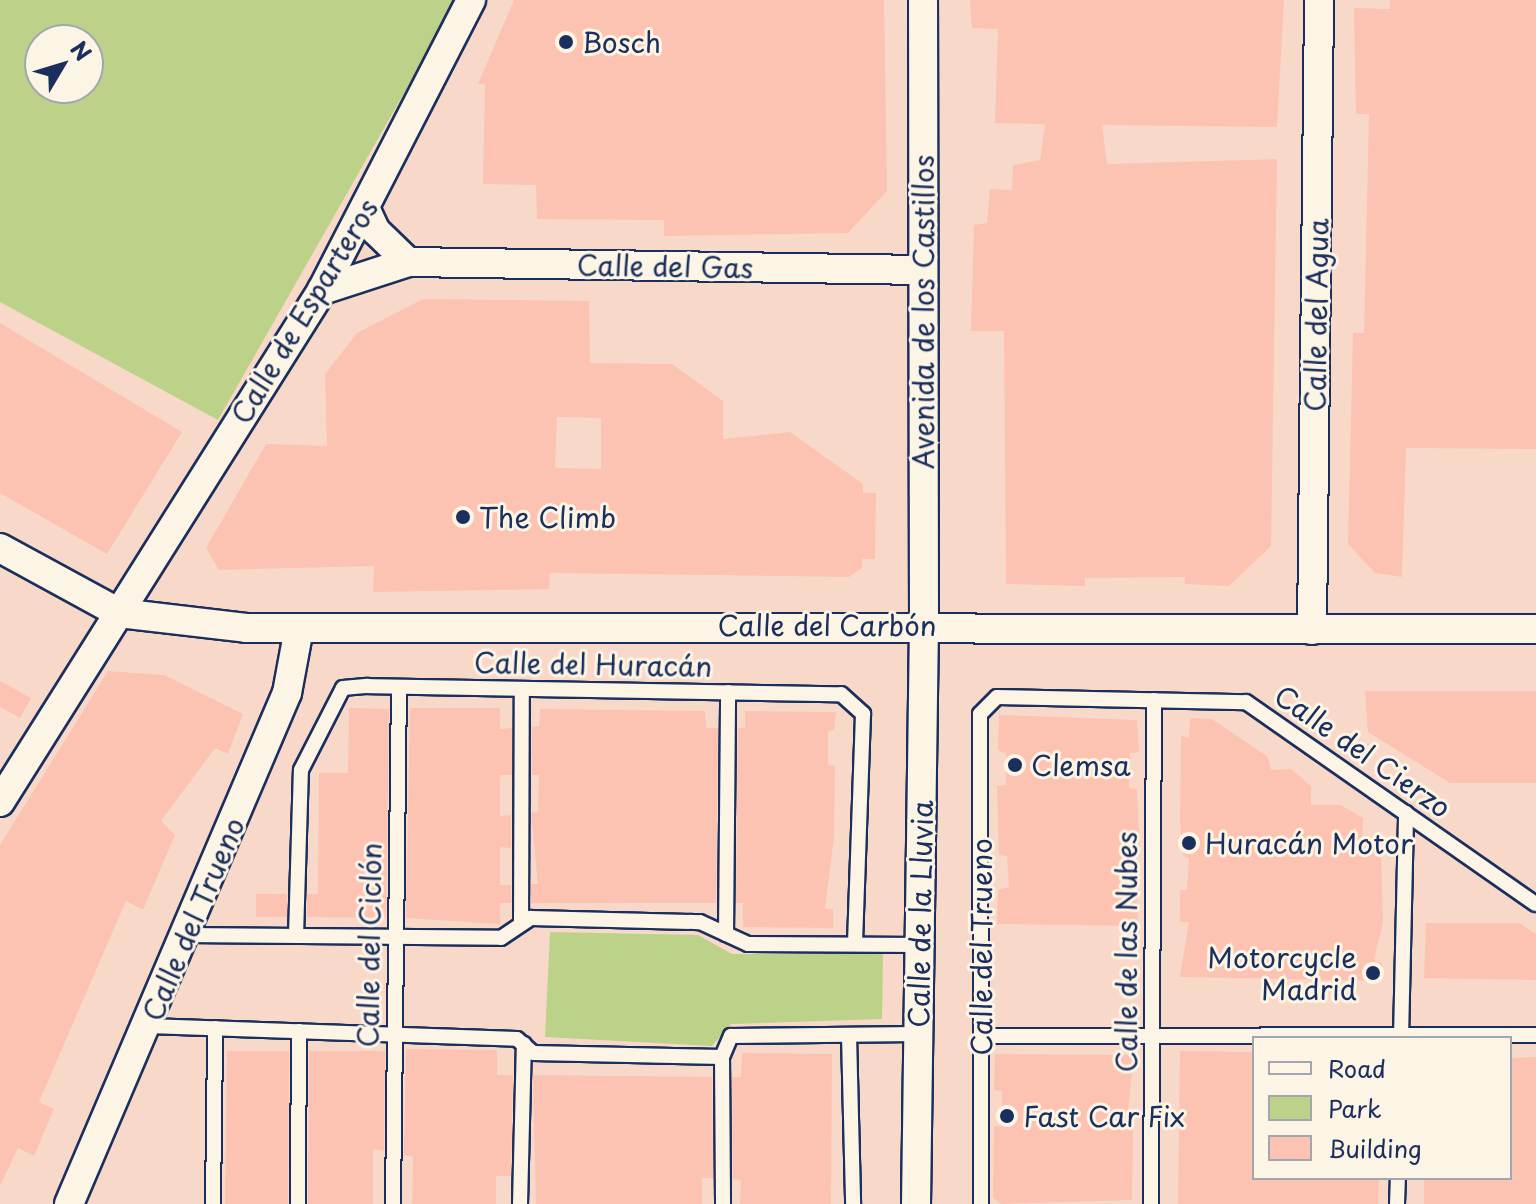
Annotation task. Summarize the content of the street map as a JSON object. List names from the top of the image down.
{
  "streets": {
    "street": [
      "Calle del Gas",
      "Calle de Esparteros",
      "Avenida de los Castillos",
      "Calle del Agua",
      "Calle del Carbón",
      "Calle de la Lluvia",
      "Calle del Trueno"
    ],
    "lane": [
      "Calle del Huracán",
      "Calle del Cierzo",
      "Calle del Ciclón",
      "Calle de las Nubes"
    ]
  },
  "crossings": [
    ["Calle del Gas", "Calle de Esparteros"],
    ["Calle del Gas", "Avenida de los Castillos"],
    ["Calle de Esparteros", "Calle del Carbón"],
    ["Avenida de los Castillos", "Calle del Carbón"],
    ["Avenida de los Castillos", "Calle de la Lluvia"],
    ["Calle del Agua", "Calle del Carbón"],
    ["Calle del Carbón", "Calle de la Lluvia"],
    ["Calle del Carbón", "Calle del Trueno"],
    ["Calle del Huracán", "Calle del Ciclón"],
    ["Calle del Cierzo", "Calle del Trueno"],
    ["Calle del Cierzo", "Calle de las Nubes"]
  ],
  "places": [
    "Bosch",
    "The Climb",
    "Clemsa",
    "Huracán Motor",
    "Motorcycle Madrid",
    "Fast Car Fix"
  ],
  "legend": ["Road", "Park", "Building"],
  "north": "top right"
}
